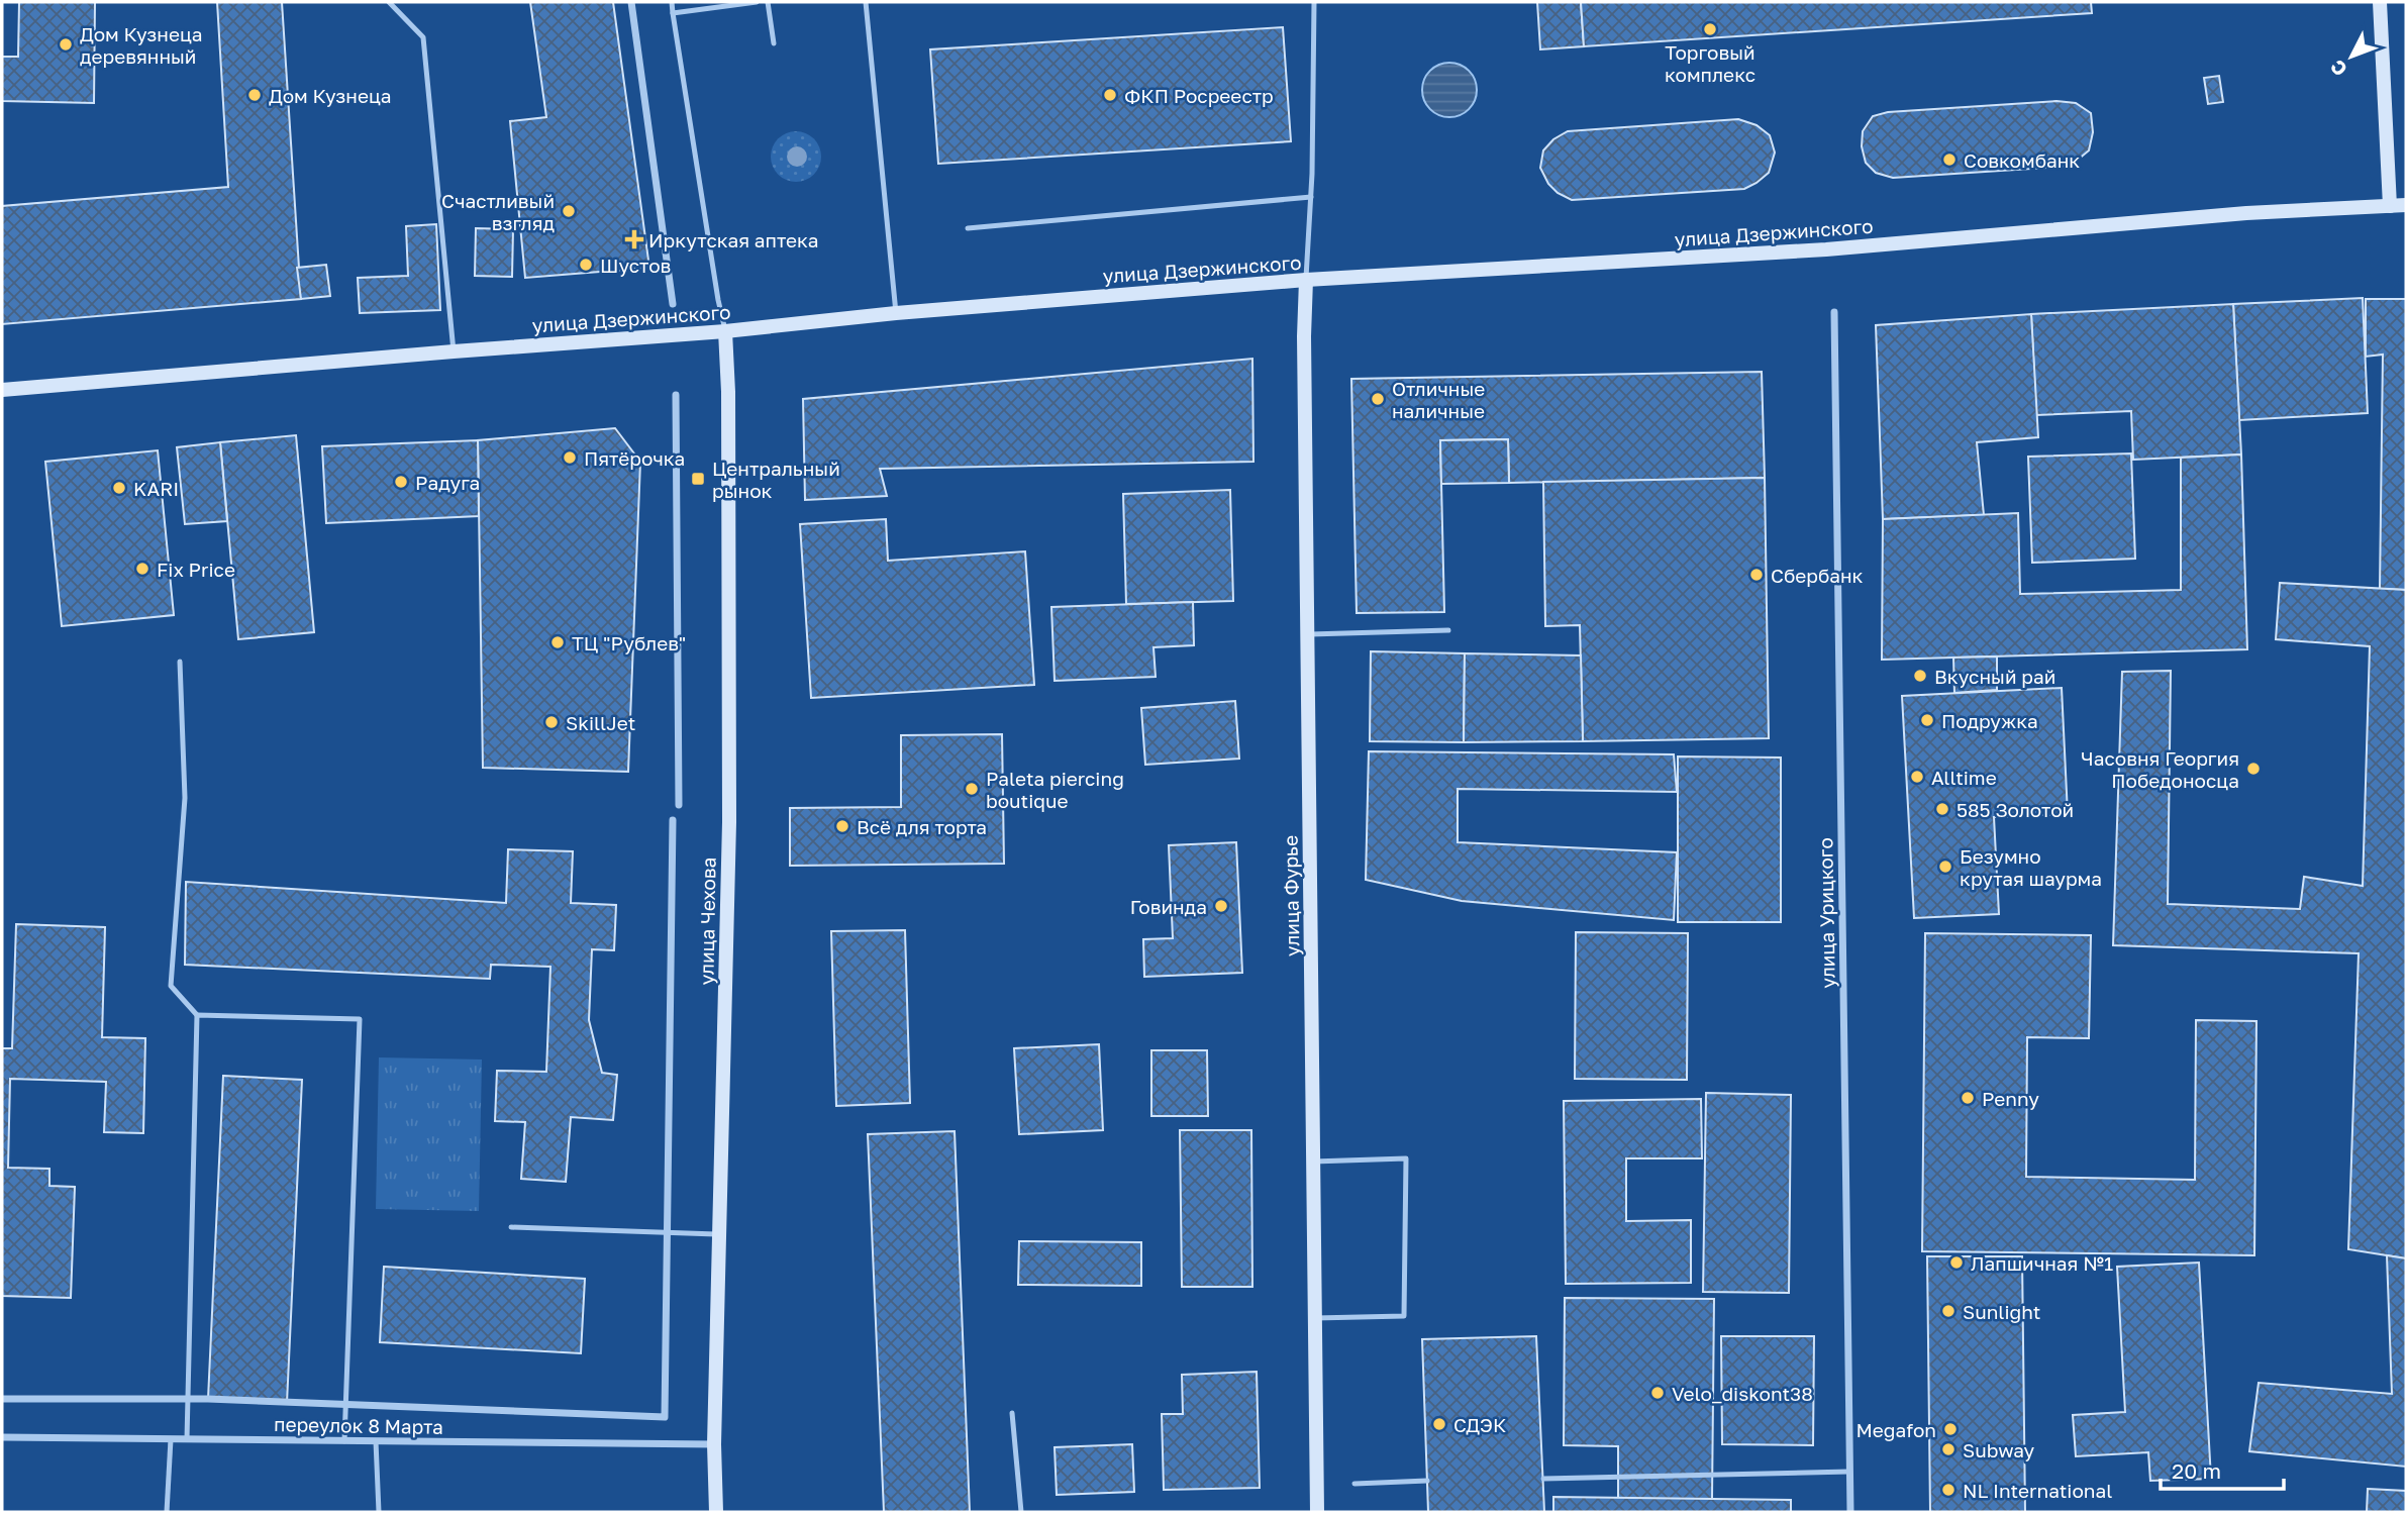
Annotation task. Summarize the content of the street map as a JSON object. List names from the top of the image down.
{
  "streets": {
    "street": [
      "улица Дзержинского",
      "улица Фурье",
      "улица Урицкого",
      "улица Чехова",
      "переулок 8 Марта"
    ]
  },
  "crossings": [
    ["улица Дзержинского", "улица Фурье"],
    ["улица Дзержинского", "улица Чехова"],
    ["улица Чехова", "переулок 8 Марта"]
  ],
  "places": {
    "other": [
      "Торговый комплекс",
      "Дом Кузнеца деревянный",
      "Дом Кузнеца",
      "ФКП Росреестр",
      "Совкомбанк",
      "Счастливый взгляд",
      "Шустов",
      "Отличные наличные",
      "Пятёрочка",
      "Радуга",
      "KARI",
      "Fix Price",
      "Сбербанк",
      "ТЦ \"Рублев\"",
      "Вкусный рай",
      "Подружка",
      "SkillJet",
      "Часовня Георгия Победоносца",
      "Alltime",
      "Paleta piercing boutique",
      "585 Золотой",
      "Всё для торта",
      "Безумно крутая шаурма",
      "Говинда",
      "Penny",
      "Лапшичная №1",
      "Sunlight",
      "Velo_diskont38",
      "СДЭК",
      "Megafon",
      "Subway",
      "NL International"
    ],
    "health": ["Иркутская аптека"],
    "transit": ["Центральный рынок"]
  },
  "scale_bar": "20 m",
  "north": "bottom left"
}
